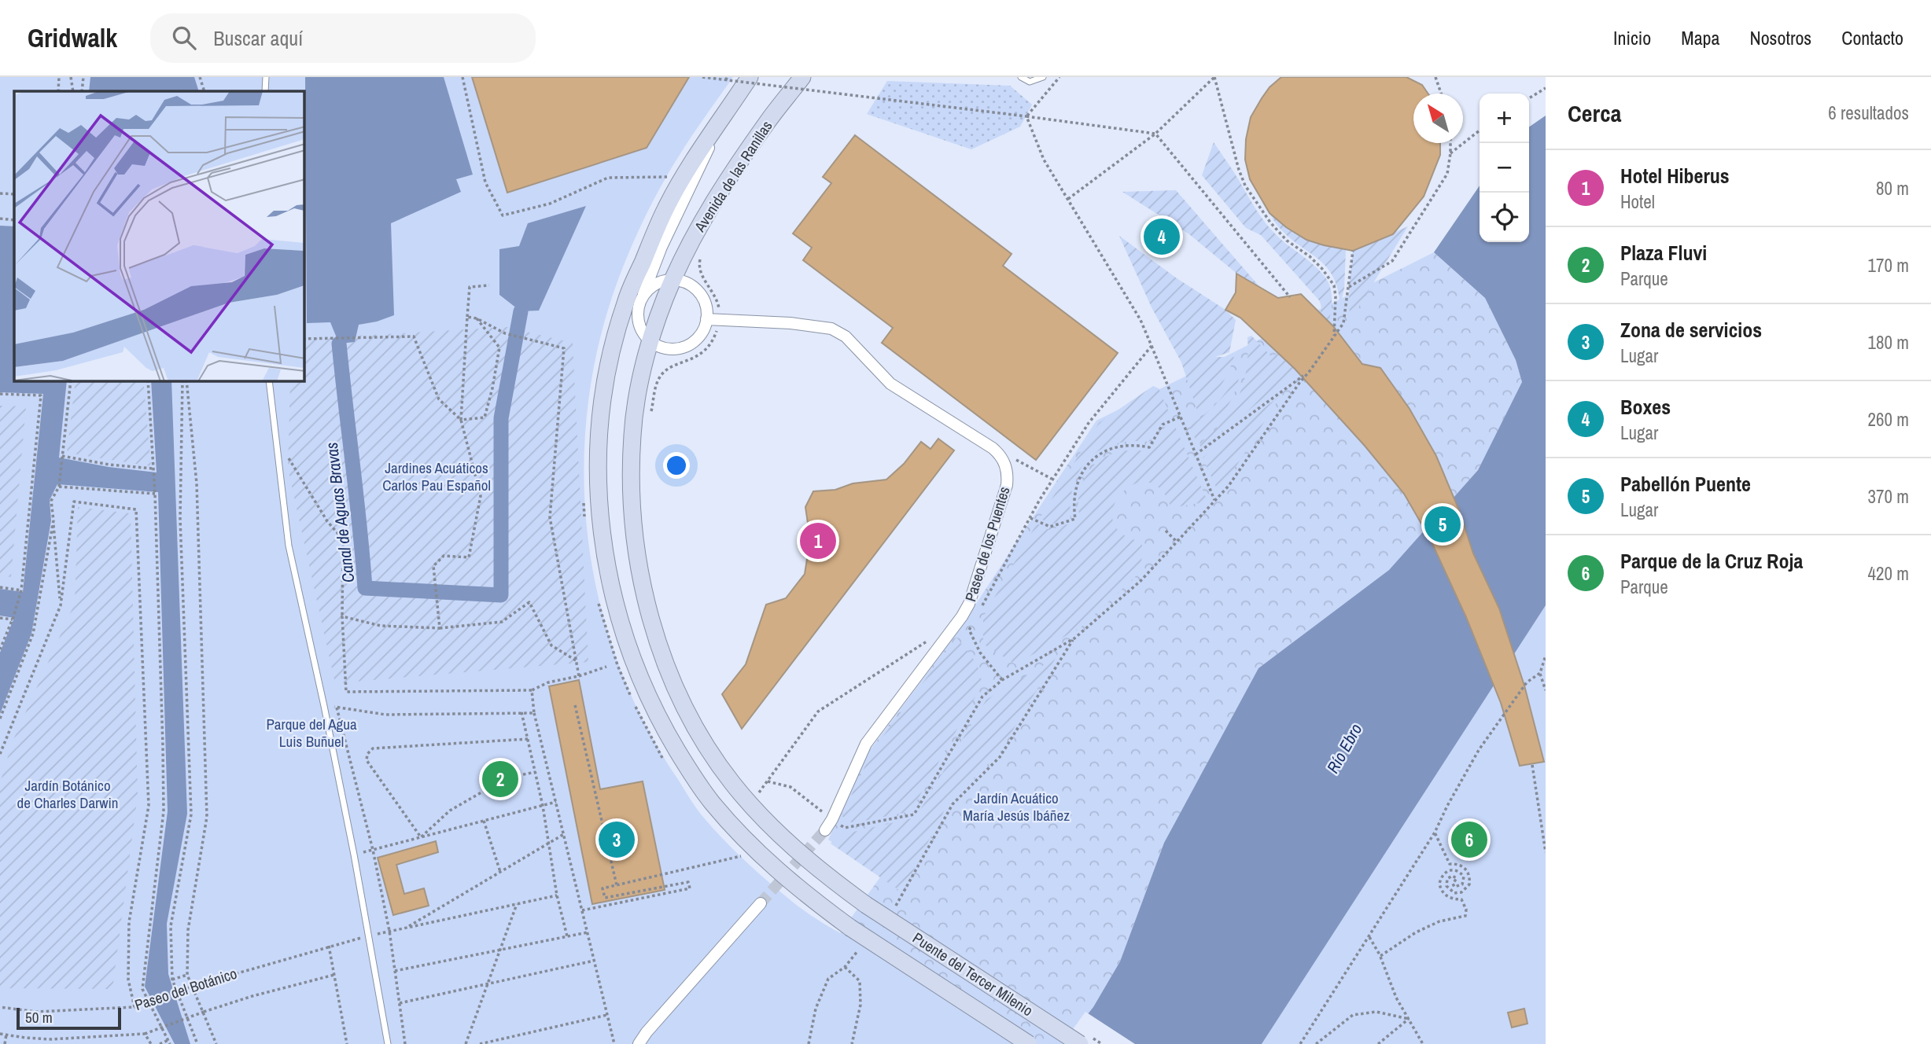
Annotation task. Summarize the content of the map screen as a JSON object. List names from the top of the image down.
{
  "streets": {
    "main road": ["Avenida de las Ranillas", "Puente del Tercer Milenio"],
    "street": ["Paseo de los Puentes"],
    "path": ["Paseo del Botánico"]
  },
  "crossings": [
    ["Avenida de las Ranillas", "Paseo de los Puentes"],
    ["Avenida de las Ranillas", "Puente del Tercer Milenio"]
  ],
  "water": ["Canal de Aguas Bravas", "Río Ebro"],
  "parks": [
    "Jardines Acuáticos Carlos Pau Español",
    "Parque del Agua Luis Buñuel",
    "Jardín Botánico de Charles Darwin",
    "Jardín Acuático María Jesús Ibáñez"
  ],
  "scale_bar": "50 m",
  "north": "top left",
  "page": {
    "header": "Gridwalk",
    "search": "Buscar aquí",
    "nav": [
      "Inicio",
      "Mapa",
      "Nosotros",
      "Contacto"
    ],
    "heading": ["Cerca", "6 resultados"],
    "map_buttons": ["+", "−"],
    "list": [
      {
        "mark": "1",
        "name": "Hotel Hiberus",
        "note": "Hotel",
        "value": "80 m"
      },
      {
        "mark": "2",
        "name": "Plaza Fluvi",
        "note": "Parque",
        "value": "170 m"
      },
      {
        "mark": "3",
        "name": "Zona de servicios",
        "note": "Lugar",
        "value": "180 m"
      },
      {
        "mark": "4",
        "name": "Boxes",
        "note": "Lugar",
        "value": "260 m"
      },
      {
        "mark": "5",
        "name": "Pabellón Puente",
        "note": "Lugar",
        "value": "370 m"
      },
      {
        "mark": "6",
        "name": "Parque de la Cruz Roja",
        "note": "Parque",
        "value": "420 m"
      }
    ],
    "pins": [
      "4",
      "5",
      "1",
      "2",
      "3",
      "6"
    ],
    "scale": "50 m"
  }
}
